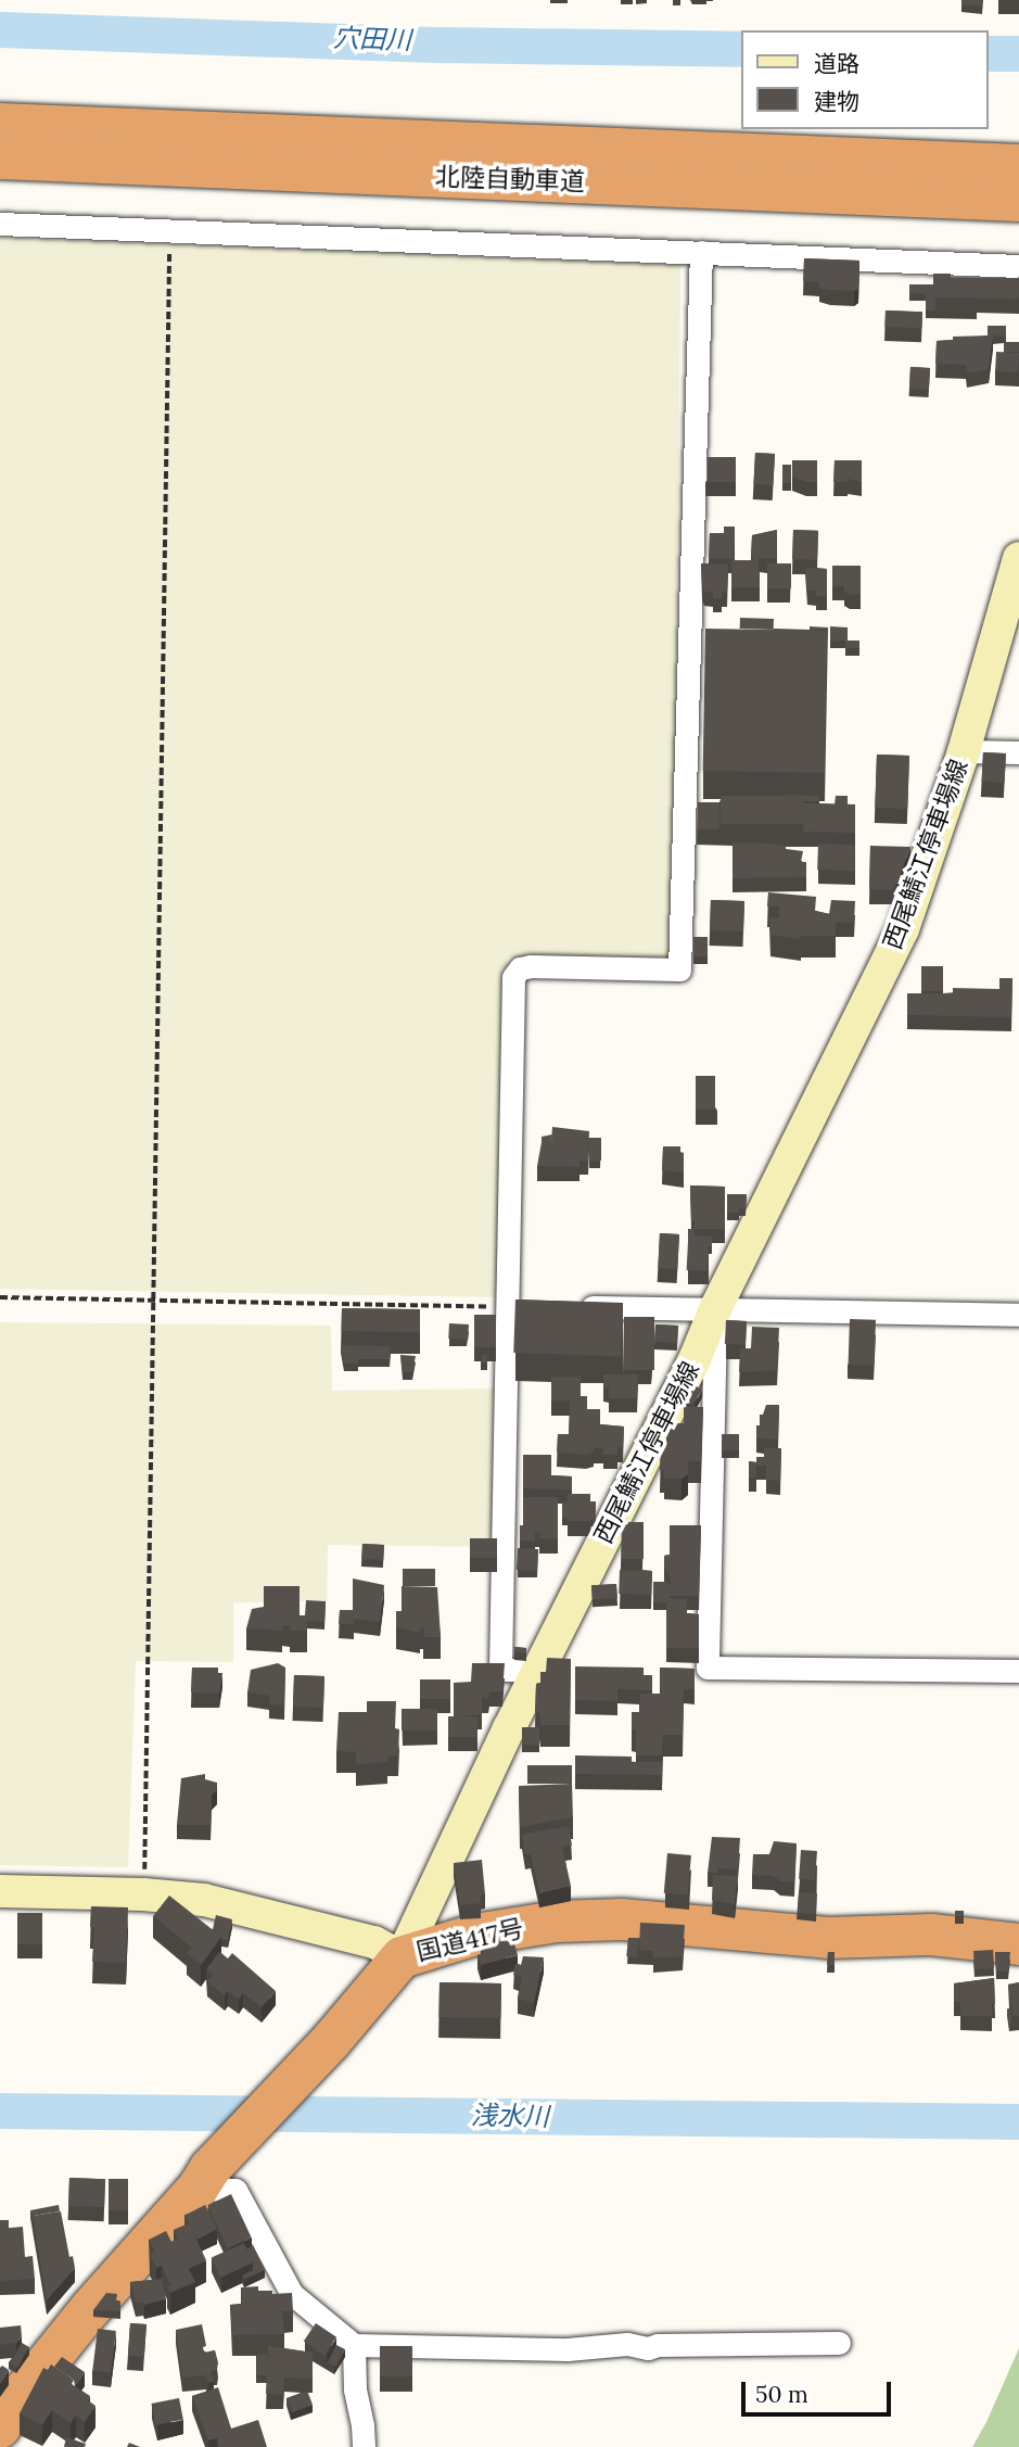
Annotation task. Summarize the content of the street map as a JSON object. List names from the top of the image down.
{
  "streets": {
    "highway": ["北陸自動車道", "国道417号"],
    "main road": ["西尾鯖江停車場線"]
  },
  "crossings": [
    ["西尾鯖江停車場線", "国道417号"]
  ],
  "water": ["穴田川", "浅水川"],
  "legend": ["道路", "建物"],
  "scale_bar": "50 m"
}
